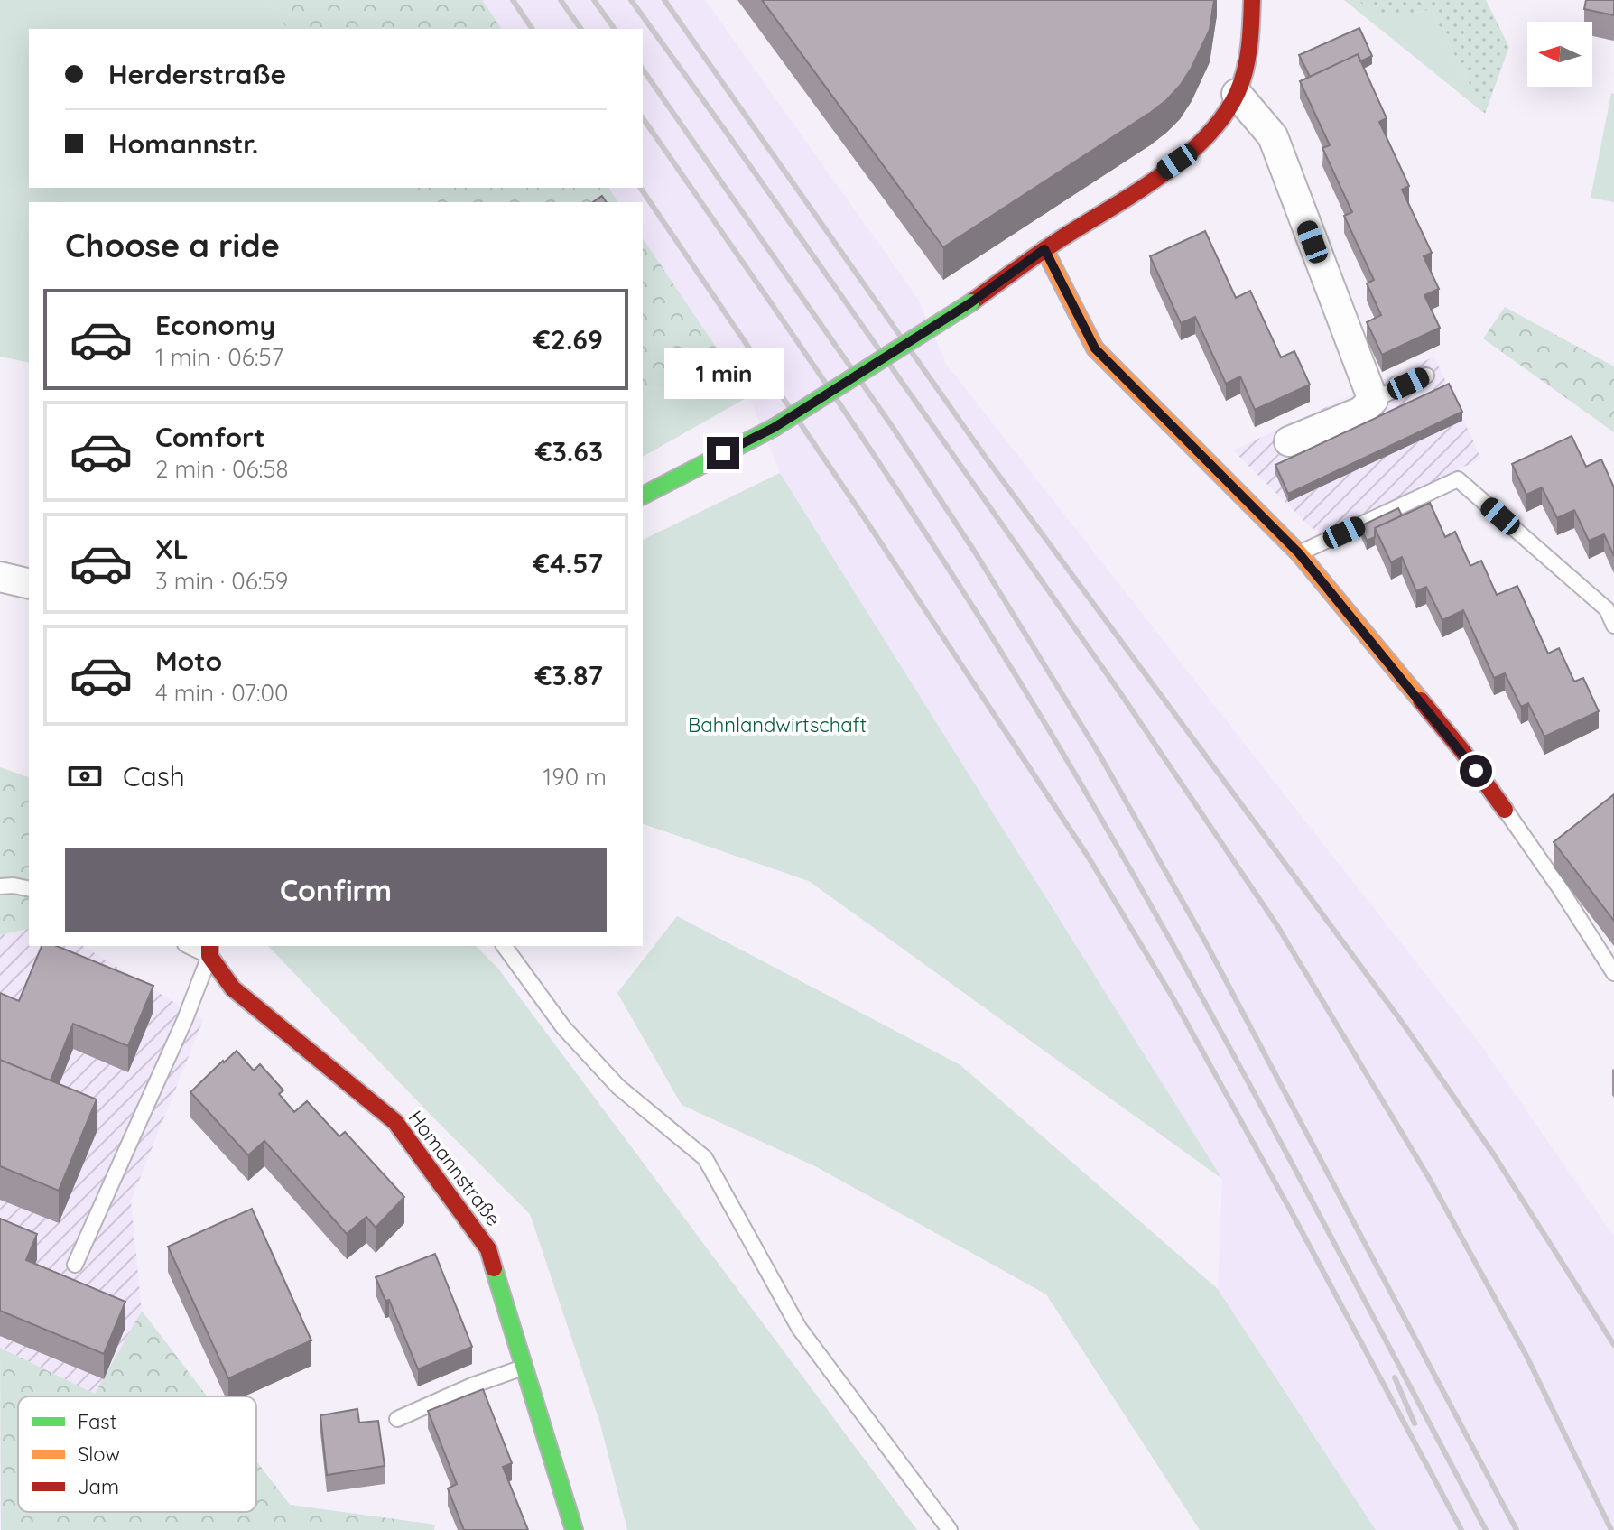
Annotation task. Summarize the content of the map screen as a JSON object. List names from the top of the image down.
{
  "streets": {
    "street": ["Homannstraße"]
  },
  "parks": ["Bahnlandwirtschaft"],
  "legend": ["Fast", "Slow", "Jam"],
  "north": "left",
  "page": {
    "banner": ["Herderstraße", "Homannstr."],
    "heading": "Choose a ride",
    "list": [
      {
        "name": "Economy",
        "note": "1 min · 06:57",
        "value": "€2.69"
      },
      {
        "name": "Comfort",
        "note": "2 min · 06:58",
        "value": "€3.63"
      },
      {
        "name": "XL",
        "note": "3 min · 06:59",
        "value": "€4.57"
      },
      {
        "name": "Moto",
        "note": "4 min · 07:00",
        "value": "€3.87"
      }
    ],
    "bubble": "1 min",
    "pay": ["Cash", "190 m"],
    "buttons": "Confirm"
  }
}
